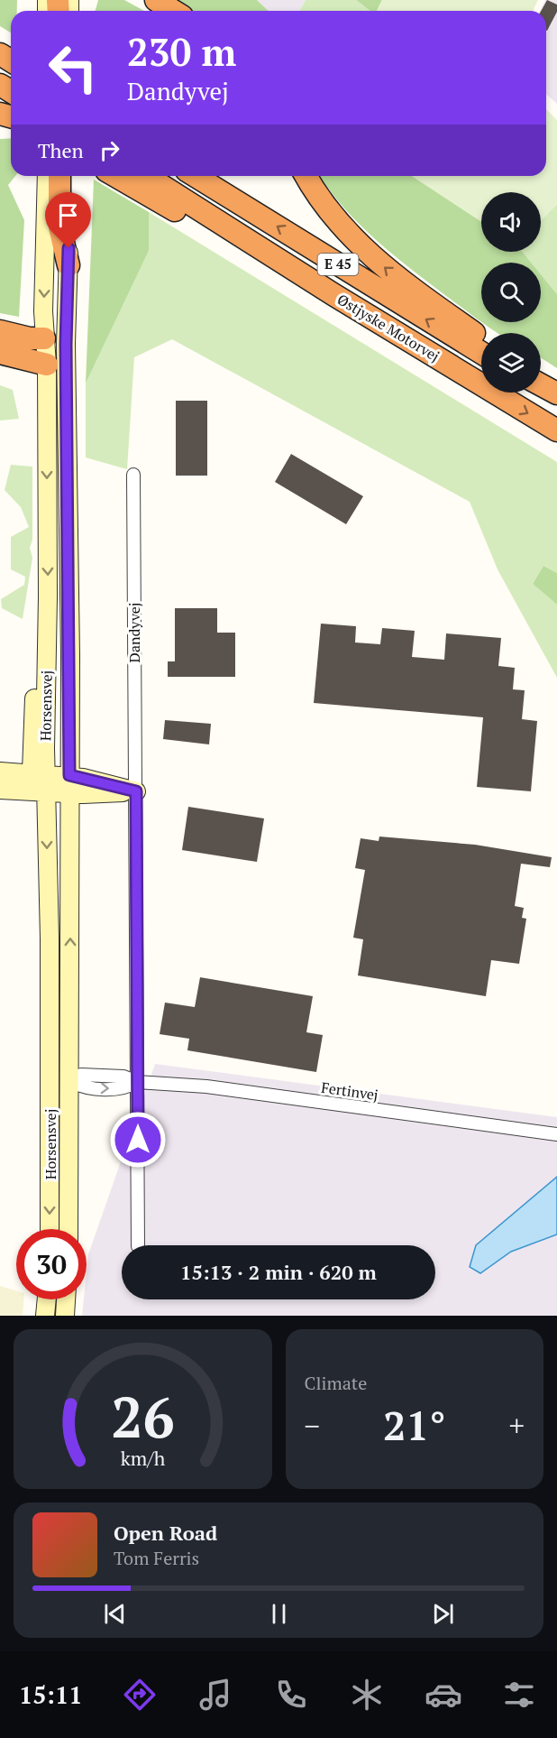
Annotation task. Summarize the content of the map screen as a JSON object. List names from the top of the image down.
{
  "streets": {
    "highway": ["E 45", "Østjyske Motorvej"],
    "main road": ["Horsensvej"],
    "street": ["Dandyvej", "Fertinvej"]
  },
  "crossings": [
    ["Dandyvej", "Fertinvej"],
    ["Horsensvej", "Fertinvej"]
  ],
  "page": {
    "turn": ["230 m", "Dandyvej"],
    "then": "Then",
    "limit": "30",
    "trip": "15:13 · 2 min · 620 m",
    "tile": "Climate",
    "heat": ["−", "21°", "+"],
    "song": ["Open Road", "Tom Ferris"],
    "tabs": "15:11",
    "gauge": ["26", "km/h"]
  }
}
